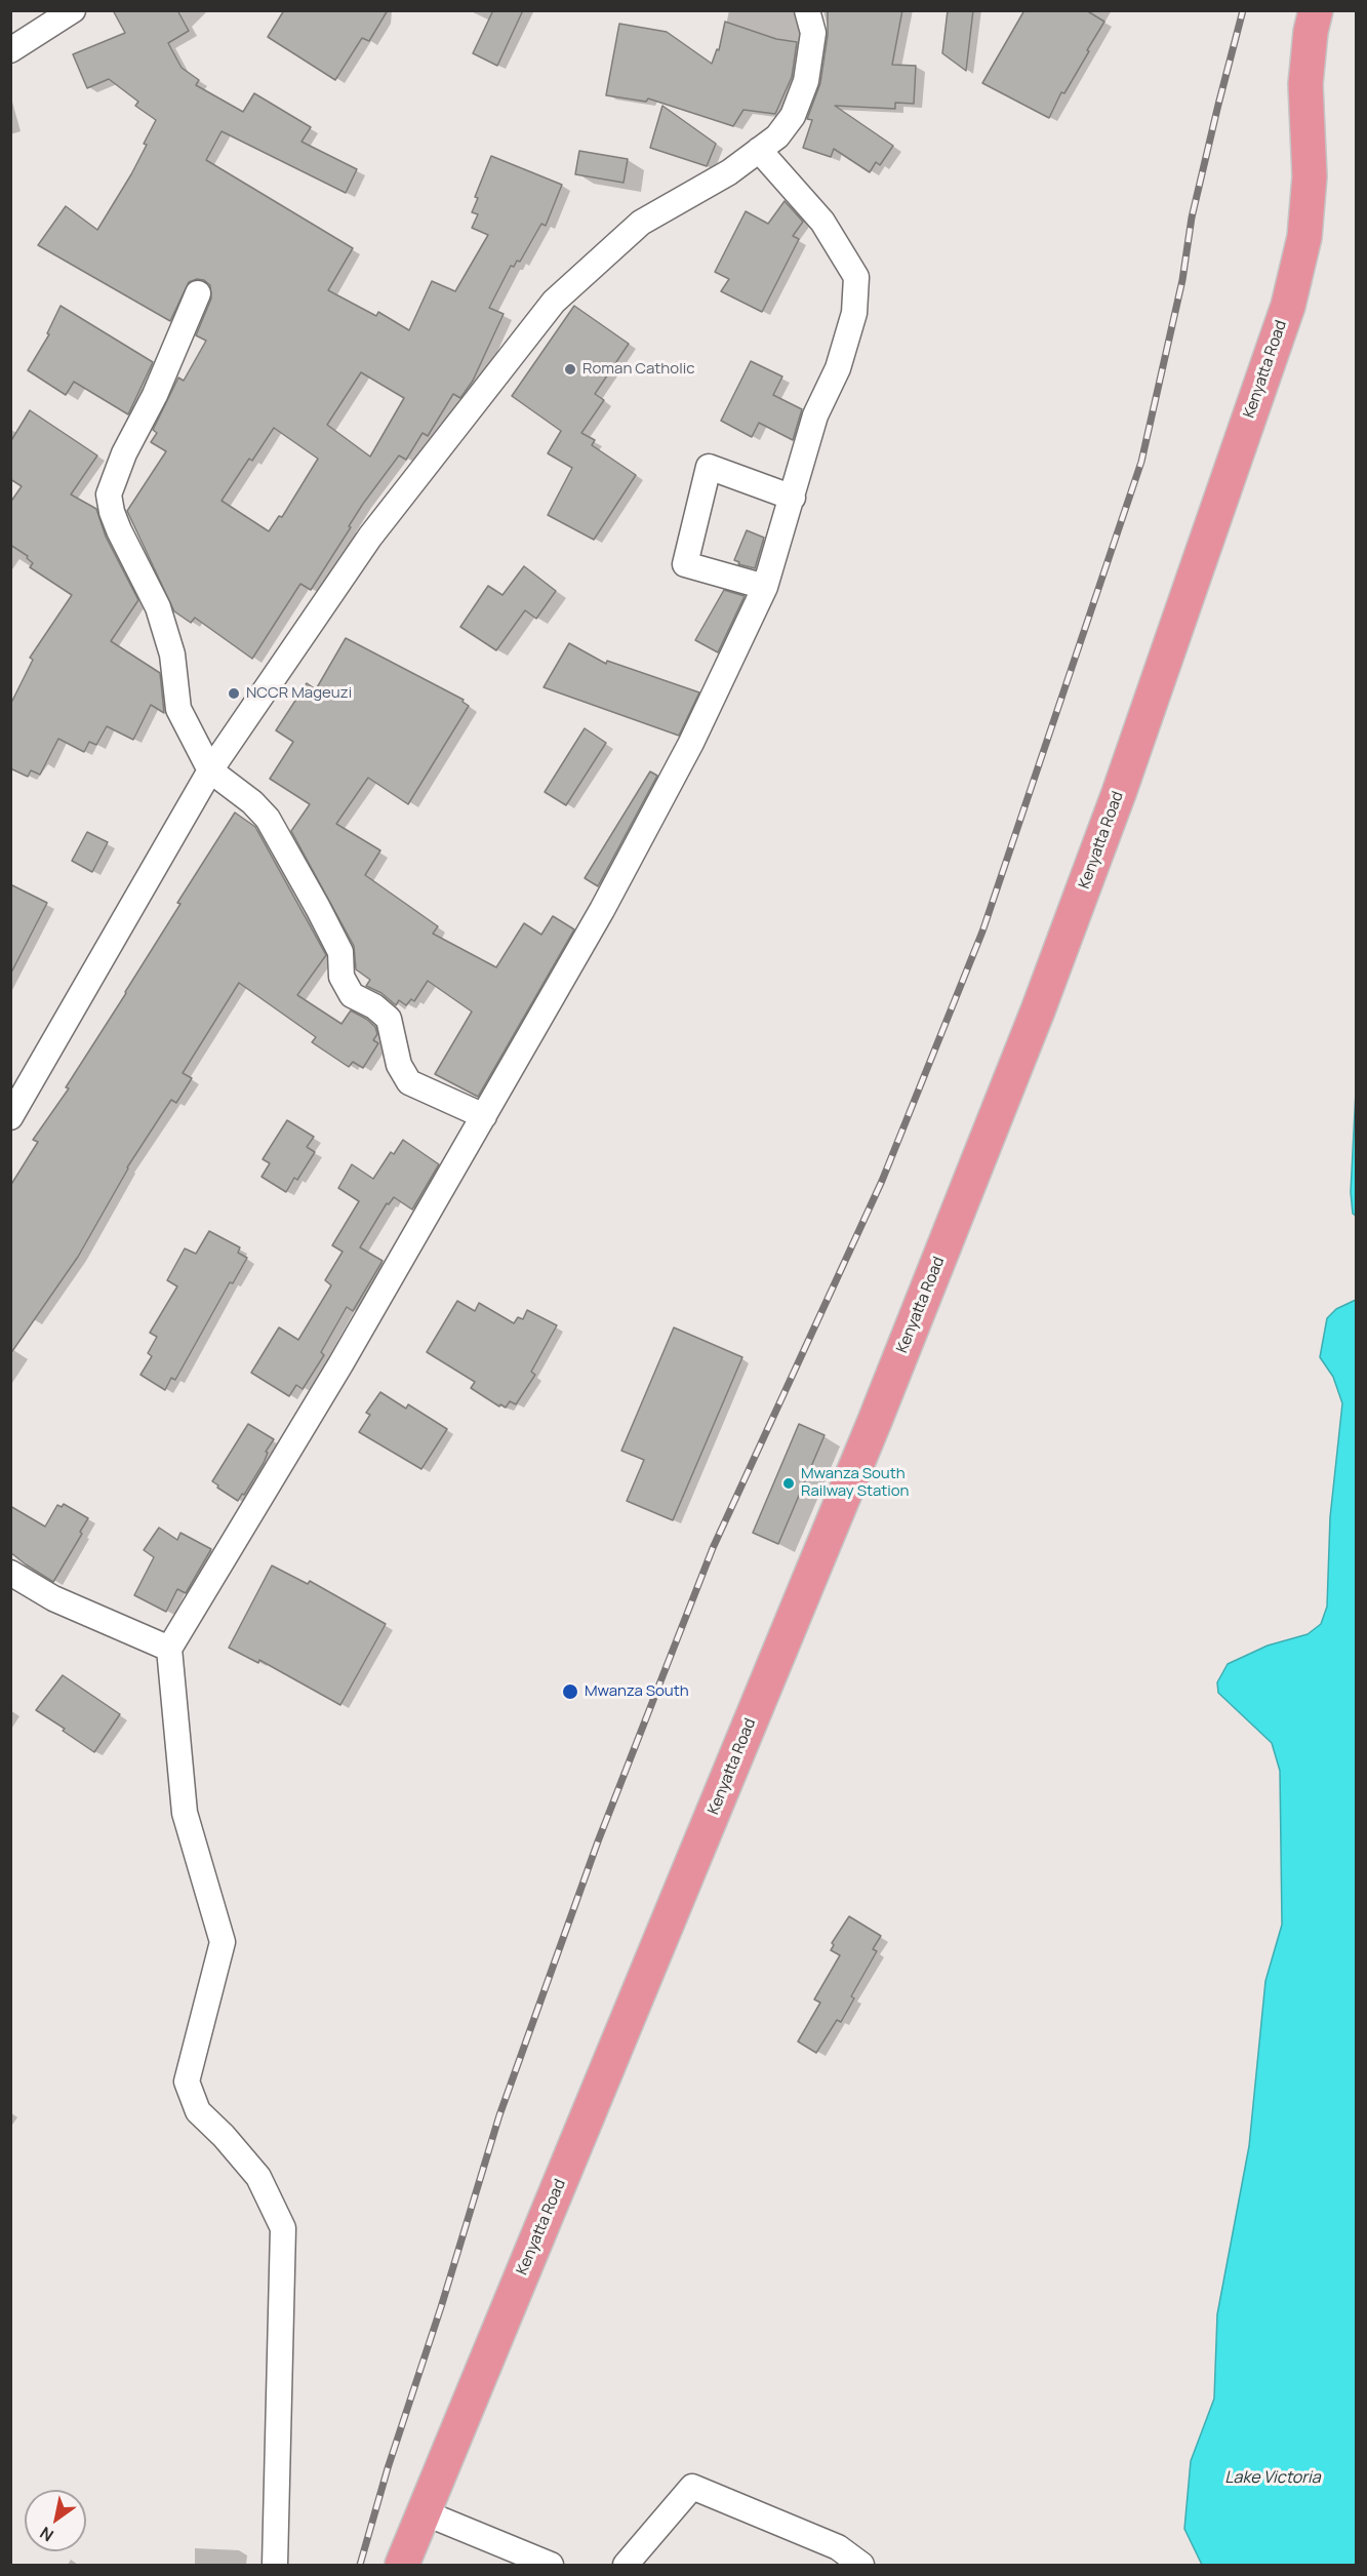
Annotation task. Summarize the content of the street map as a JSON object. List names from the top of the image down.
{
  "streets": {
    "highway": ["Kenyatta Road"]
  },
  "water": ["Lake Victoria"],
  "places": [
    "Roman Catholic",
    "NCCR Mageuzi",
    "Mwanza South Railway Station",
    "Mwanza South"
  ],
  "north": "bottom left"
}
